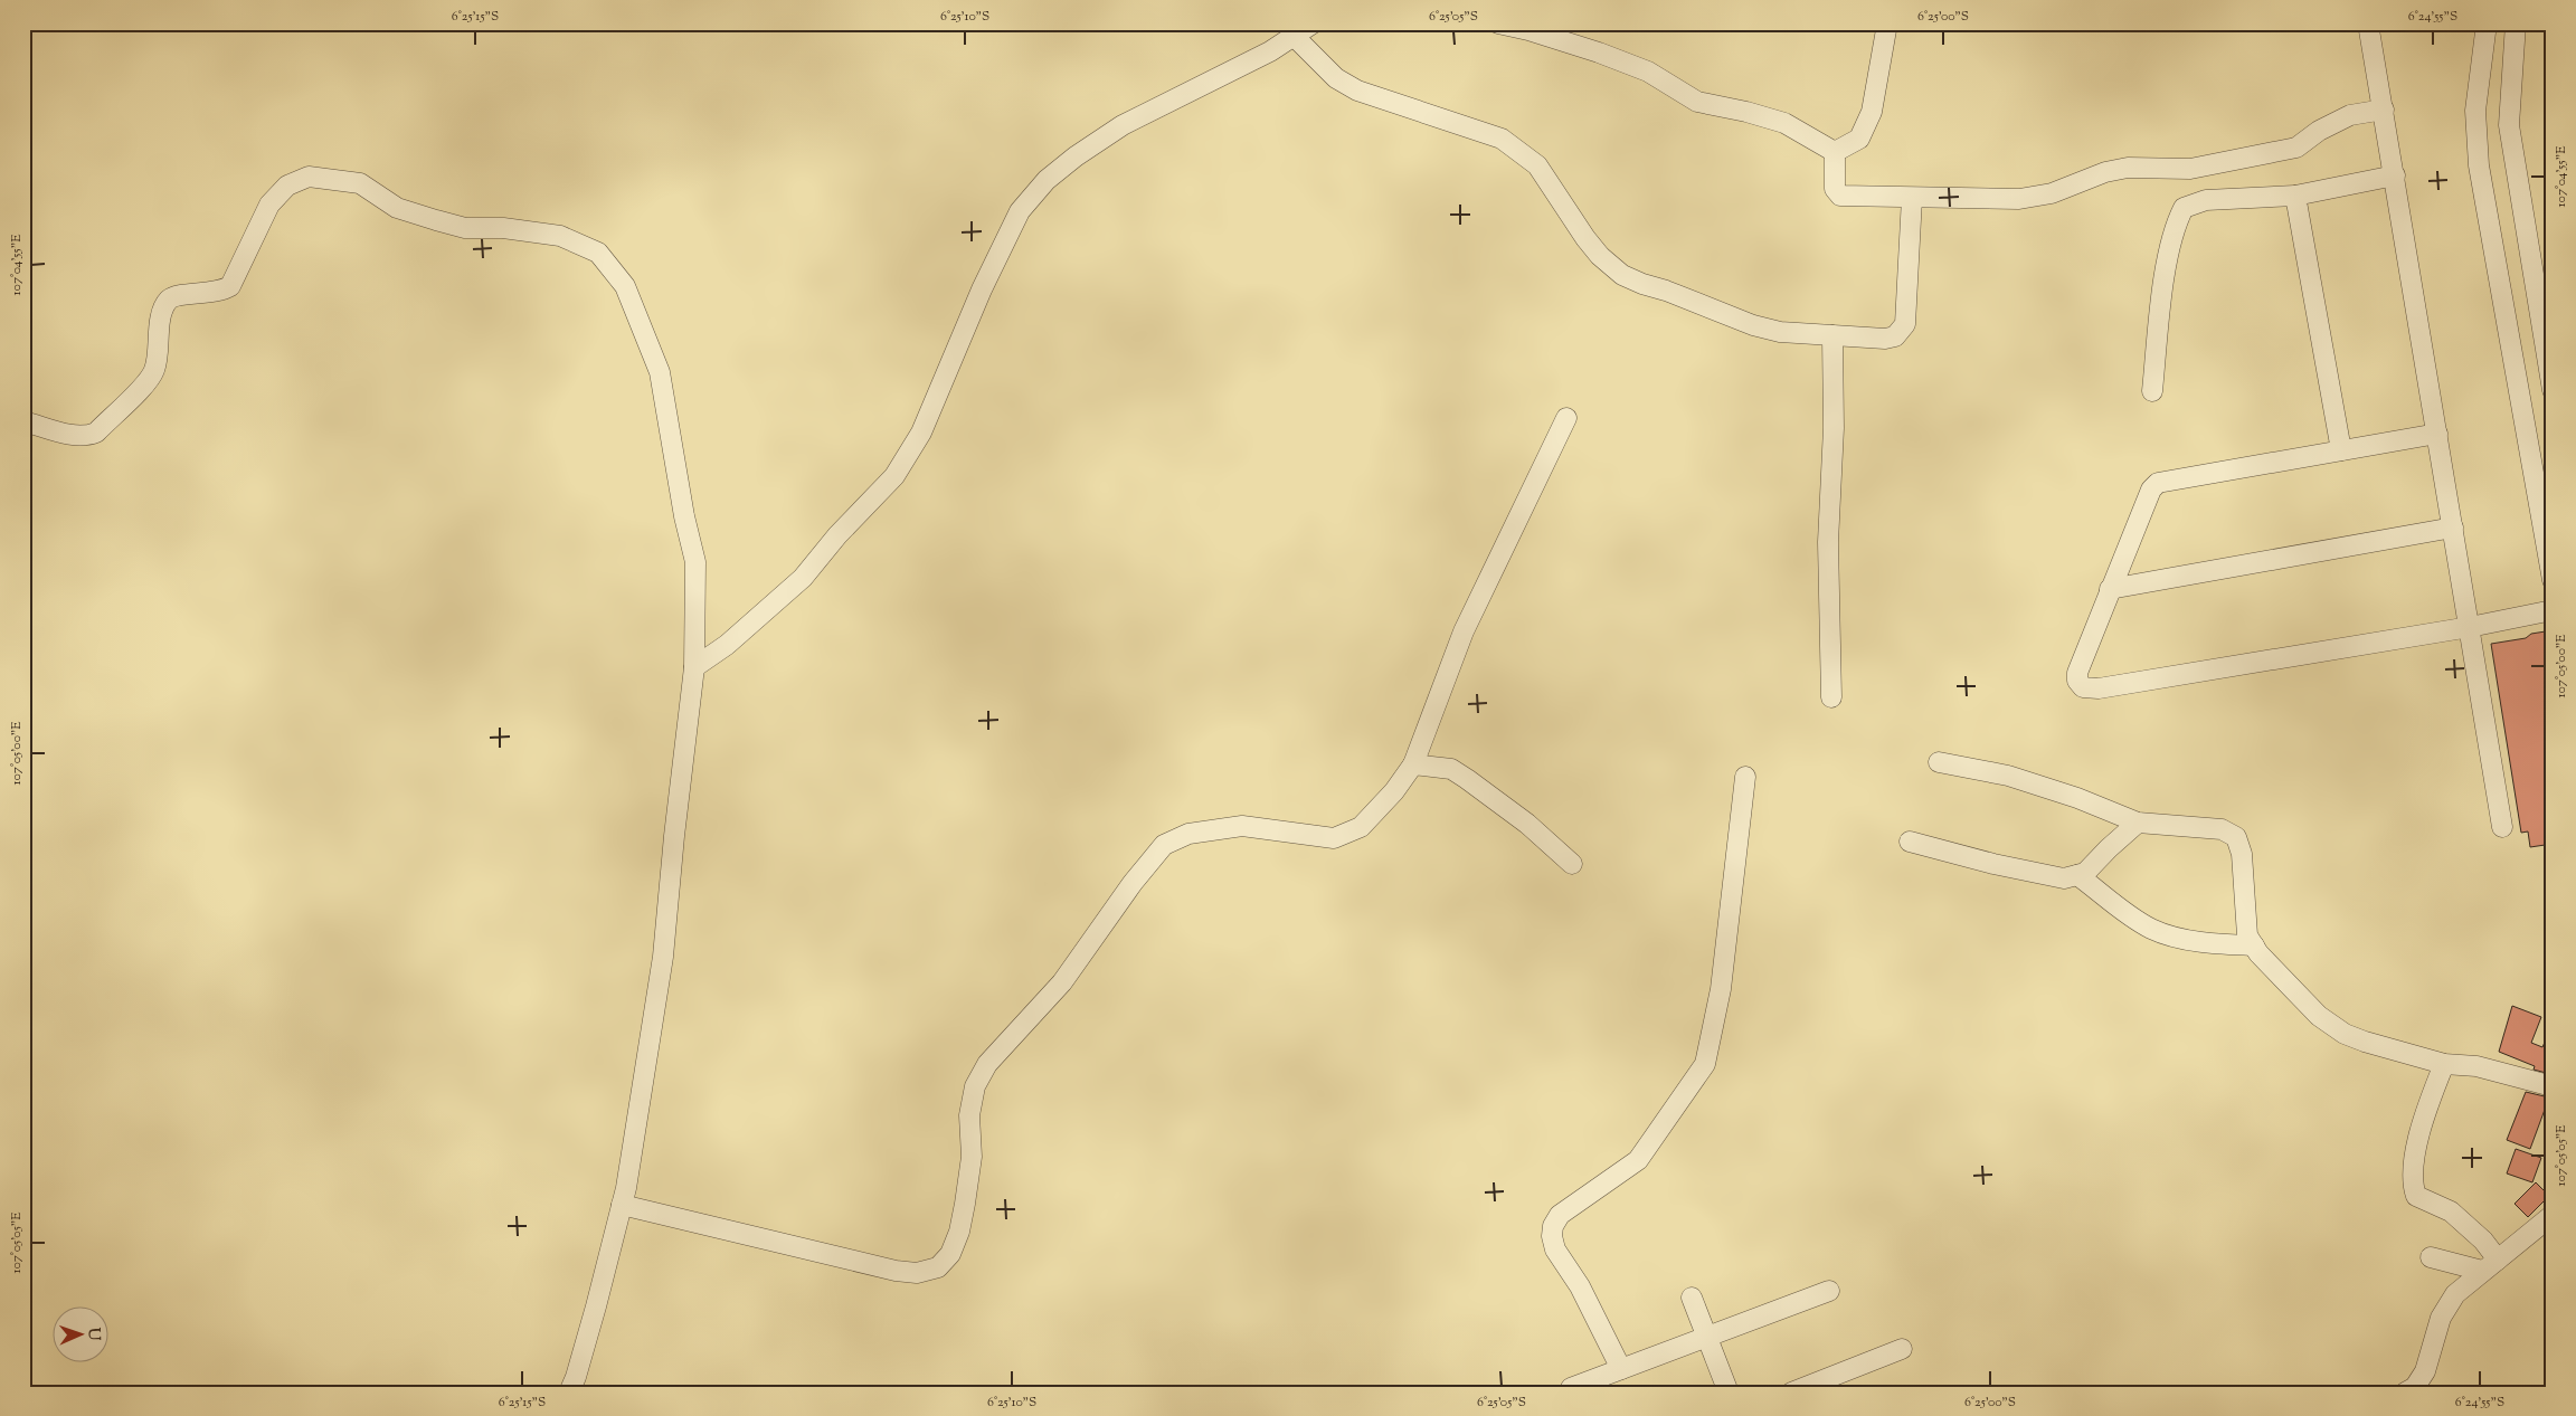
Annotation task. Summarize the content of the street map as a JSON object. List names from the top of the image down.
{
  "north": "right",
  "coordinates": [
    "6°25'15\"S",
    "6°25'10\"S",
    "6°25'05\"S",
    "6°25'00\"S",
    "6°24'55\"S",
    "107°04'55\"E",
    "107°05'00\"E",
    "107°05'05\"E"
  ]
}
